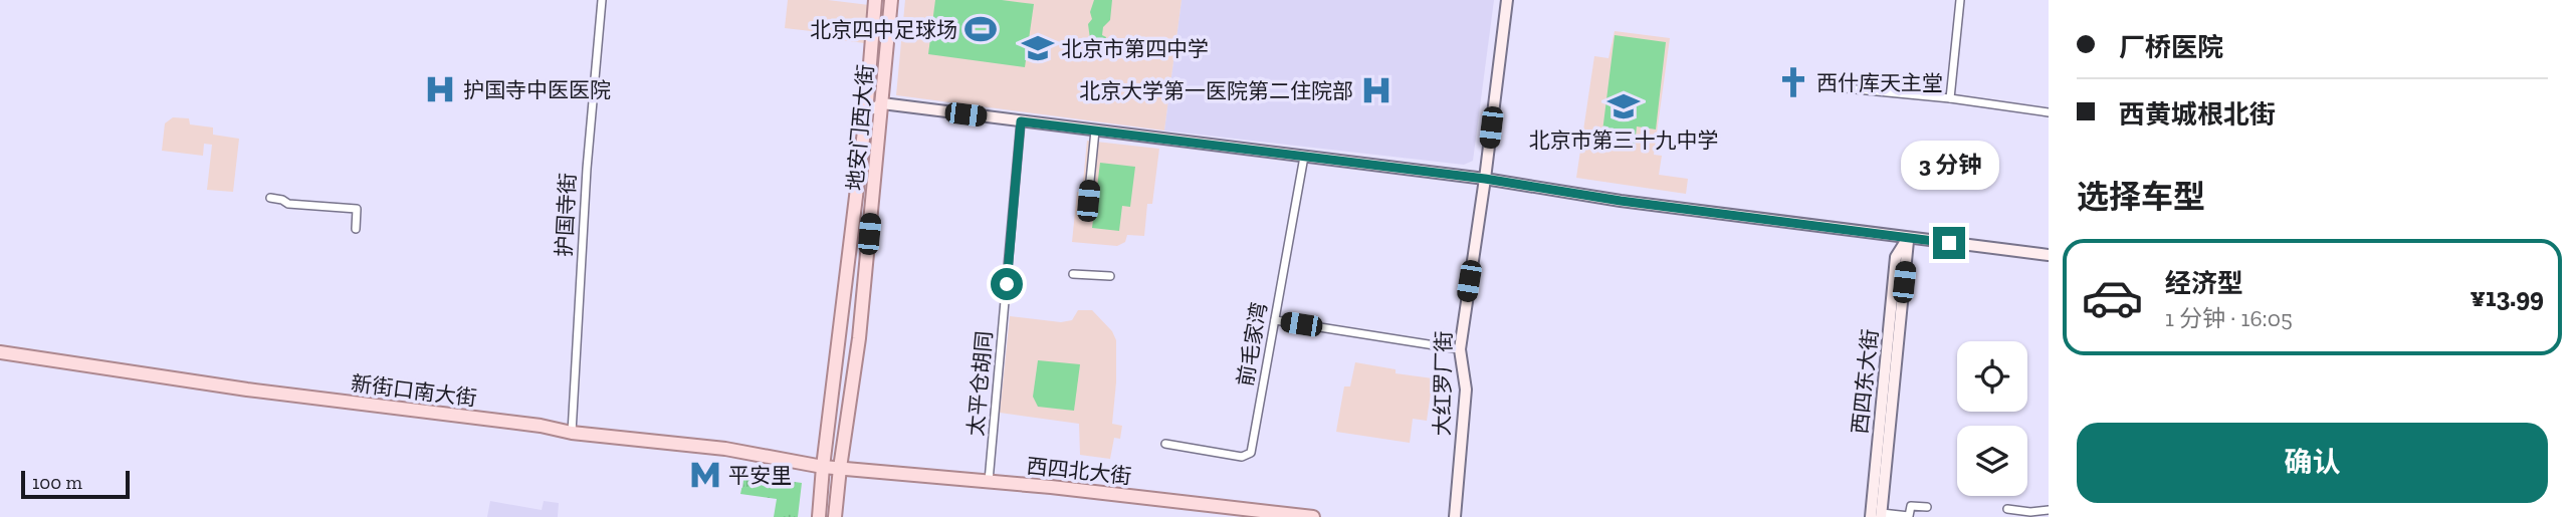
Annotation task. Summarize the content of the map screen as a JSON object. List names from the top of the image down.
{
  "streets": {
    "main road": ["地安门西大街", "新街口南大街", "西四北大街"],
    "street": [
      "护国寺街",
      "前毛家湾",
      "西四东大街",
      "太平仓胡同",
      "大红罗厂街"
    ]
  },
  "crossings": [
    ["地安门西大街", "新街口南大街"],
    ["地安门西大街", "西四北大街"],
    ["护国寺街", "新街口南大街"],
    ["太平仓胡同", "西四北大街"],
    ["新街口南大街", "西四北大街"]
  ],
  "places": {
    "sports": ["北京四中足球场"],
    "school or university": ["北京市第四中学", "北京市第三十九中学"],
    "church": ["西什库天主堂"],
    "hospital": ["护国寺中医医院", "北京大学第一医院第二住院部"],
    "metro station": ["平安里"]
  },
  "scale_bar": "100 m",
  "page": {
    "banner": ["厂桥医院", "西黄城根北街"],
    "bubble": "3 分钟",
    "heading": "选择车型",
    "list": [
      {
        "name": "经济型",
        "note": "1 分钟 · 16:05",
        "value": "¥13.99"
      }
    ],
    "buttons": "确认",
    "scale": "100 m"
  }
}
